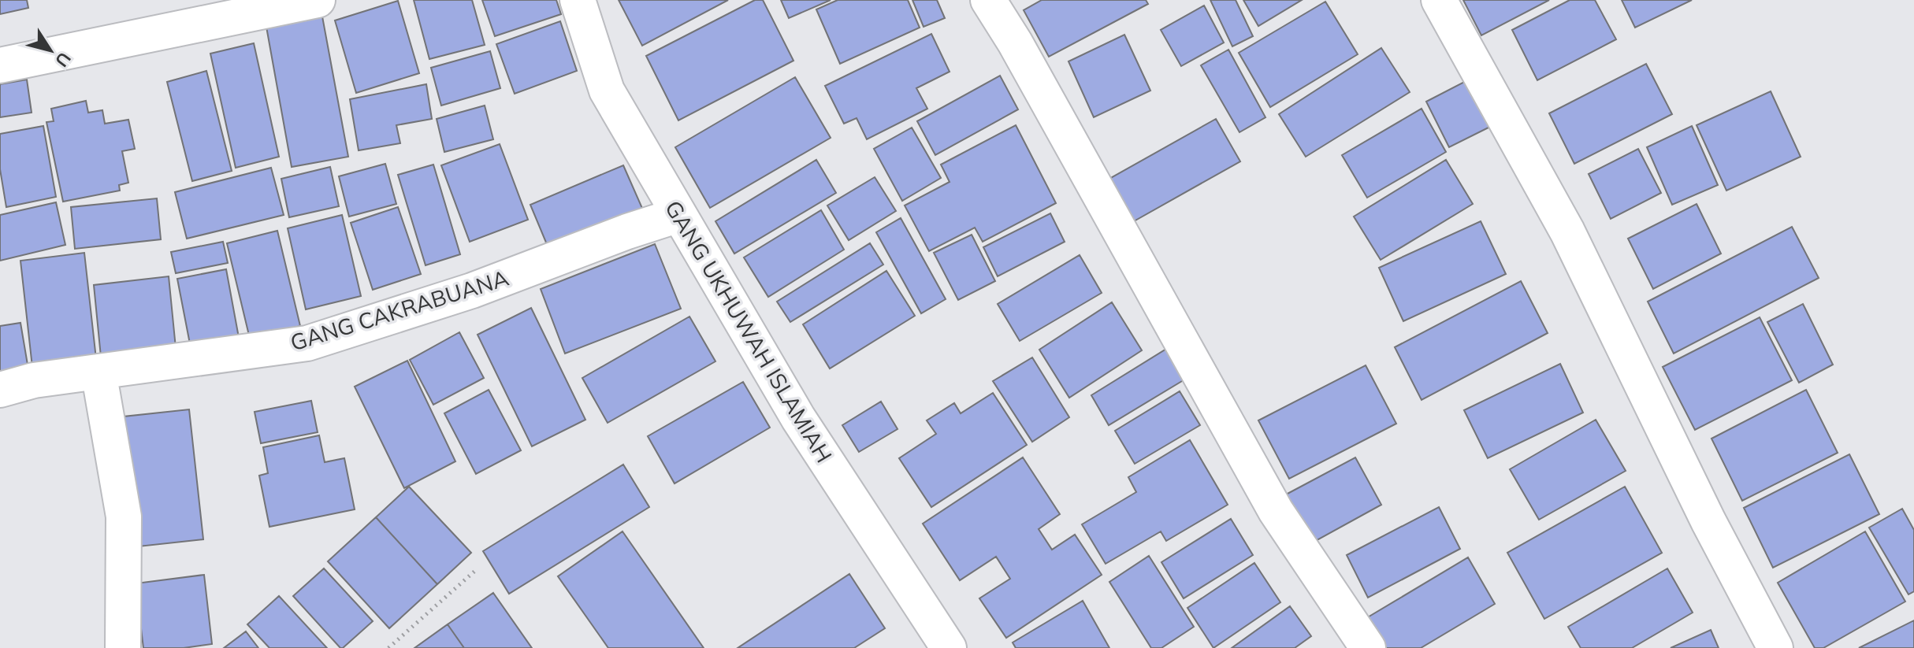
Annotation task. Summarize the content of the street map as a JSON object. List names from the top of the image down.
{
  "streets": {
    "street": ["GANG CAKRABUANA", "GANG UKHUWAH ISLAMIAH"]
  },
  "crossings": [
    ["GANG CAKRABUANA", "GANG UKHUWAH ISLAMIAH"]
  ],
  "north": "bottom right"
}
